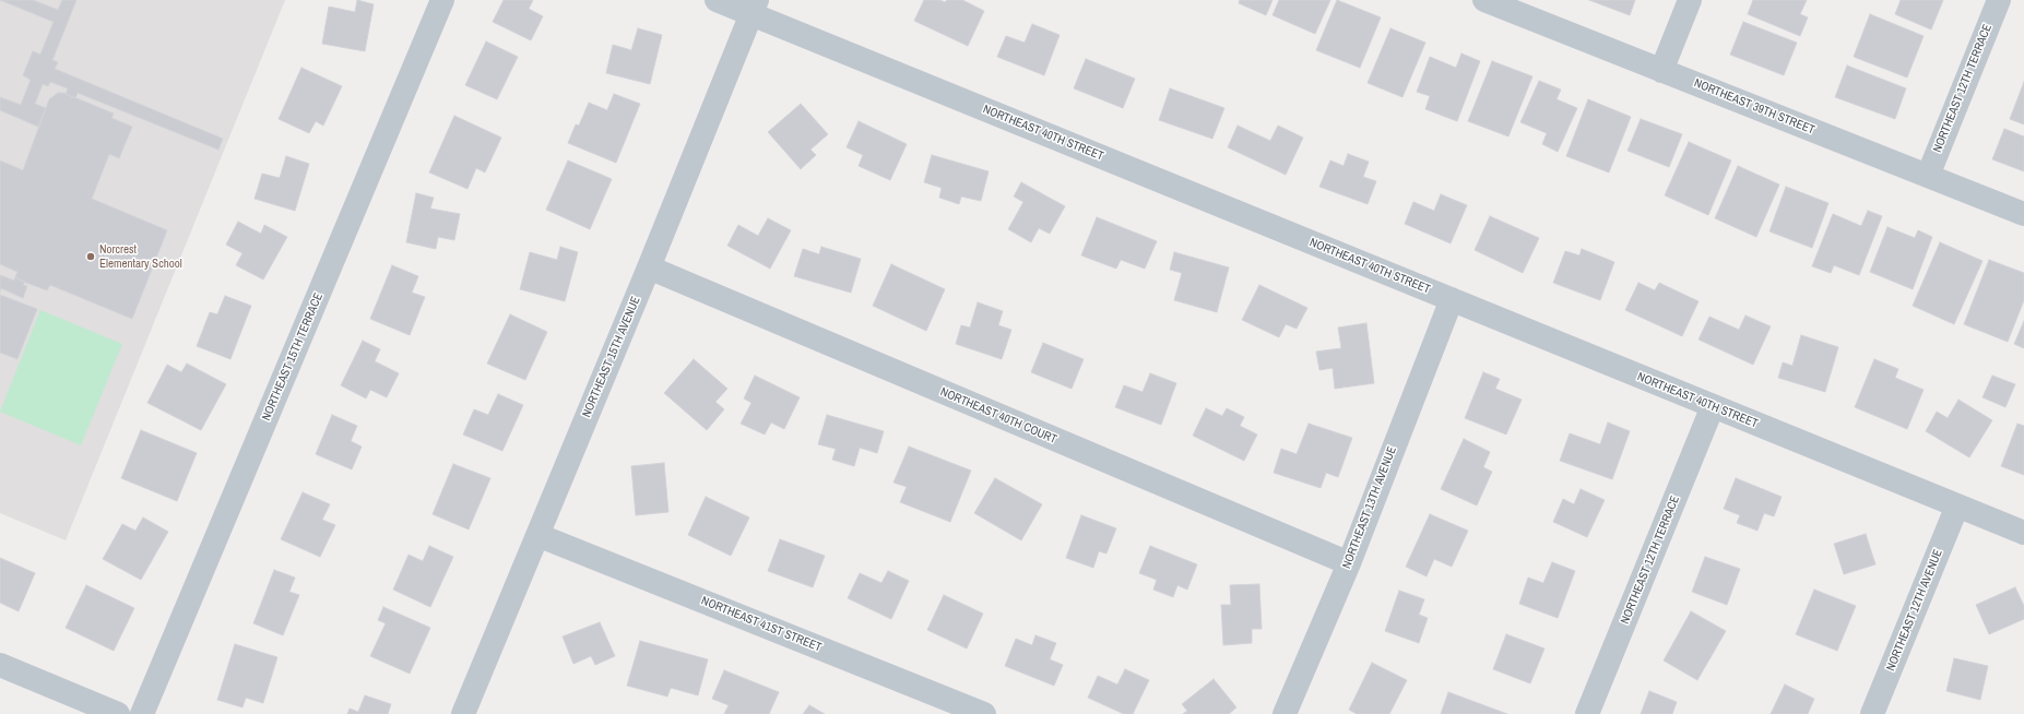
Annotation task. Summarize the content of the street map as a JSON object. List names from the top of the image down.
{
  "streets": {
    "street": [
      "NORTHEAST 12TH TERRACE",
      "NORTHEAST 39TH STREET",
      "NORTHEAST 40TH STREET",
      "NORTHEAST 15TH TERRACE",
      "NORTHEAST 15TH AVENUE",
      "NORTHEAST 40TH COURT",
      "NORTHEAST 13TH AVENUE",
      "NORTHEAST 12TH AVENUE",
      "NORTHEAST 41ST STREET"
    ]
  },
  "crossings": [
    ["NORTHEAST 12TH TERRACE", "NORTHEAST 39TH STREET"],
    ["NORTHEAST 12TH TERRACE", "NORTHEAST 40TH STREET"],
    ["NORTHEAST 40TH STREET", "NORTHEAST 15TH AVENUE"],
    ["NORTHEAST 40TH STREET", "NORTHEAST 13TH AVENUE"],
    ["NORTHEAST 40TH STREET", "NORTHEAST 12TH AVENUE"],
    ["NORTHEAST 15TH AVENUE", "NORTHEAST 40TH COURT"],
    ["NORTHEAST 15TH AVENUE", "NORTHEAST 41ST STREET"],
    ["NORTHEAST 40TH COURT", "NORTHEAST 13TH AVENUE"]
  ],
  "places": ["Norcrest Elementary School"]
}
